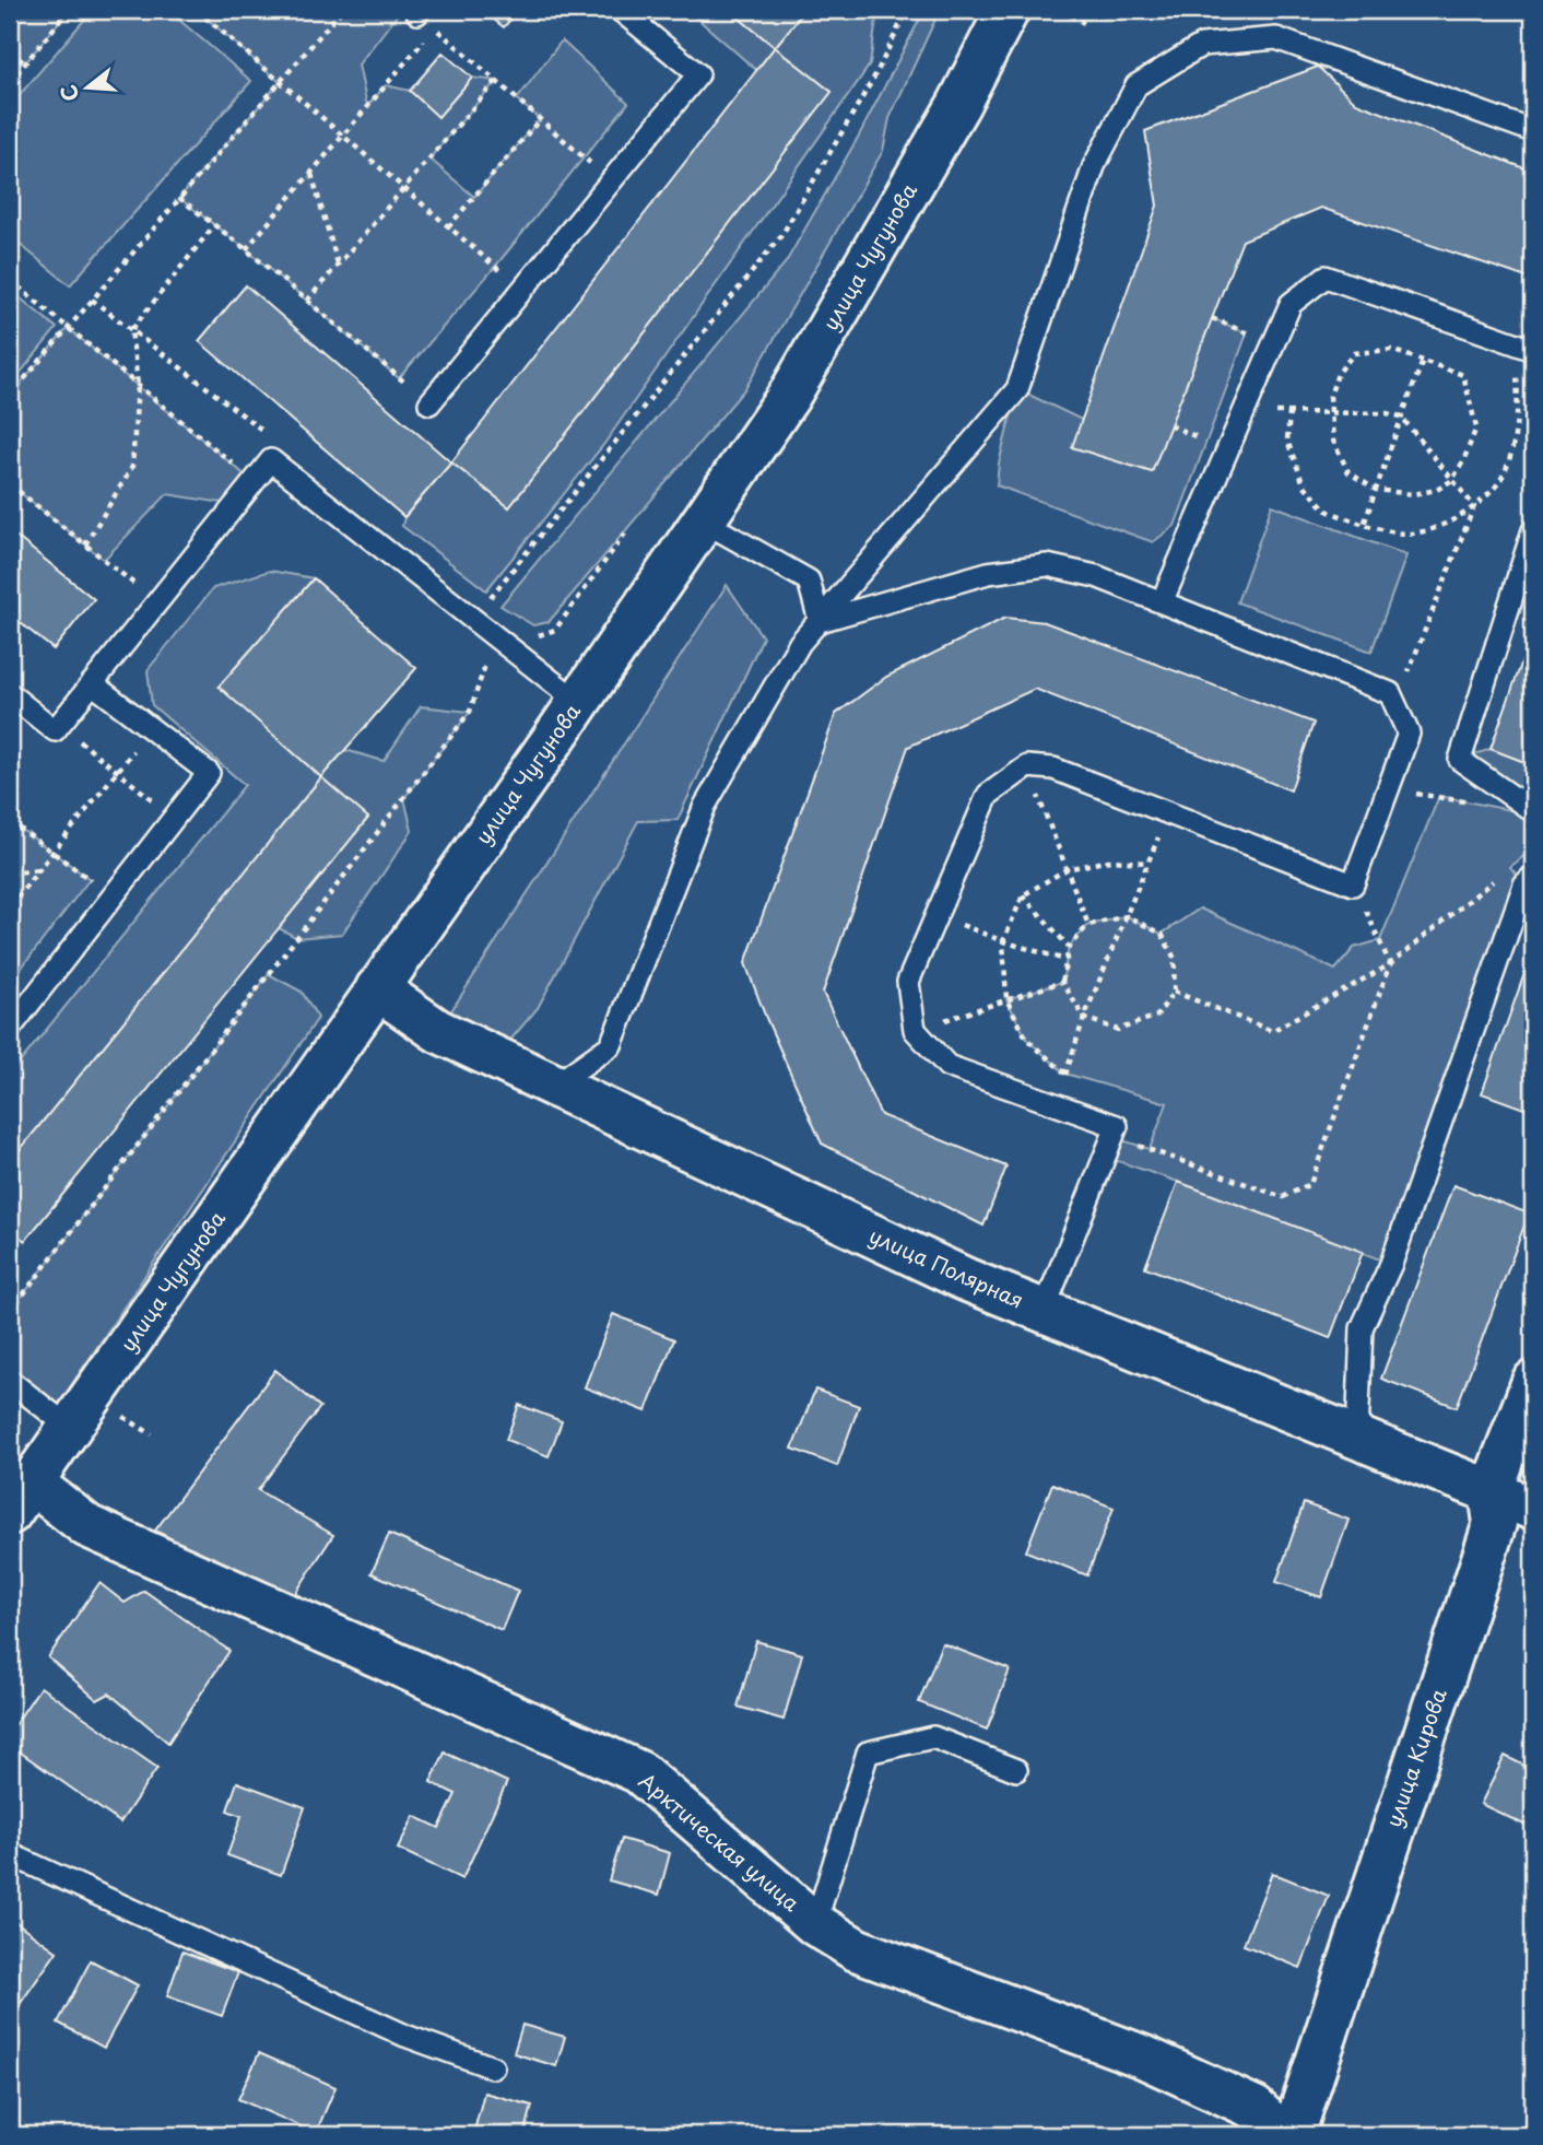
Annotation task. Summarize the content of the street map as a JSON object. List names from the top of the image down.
{
  "streets": {
    "street": [
      "улица Чугунова",
      "улица Полярная",
      "улица Кирова",
      "Арктическая улица"
    ]
  },
  "crossings": [
    ["улица Чугунова", "улица Полярная"],
    ["улица Чугунова", "Арктическая улица"],
    ["улица Полярная", "улица Кирова"]
  ],
  "north": "left"
}
